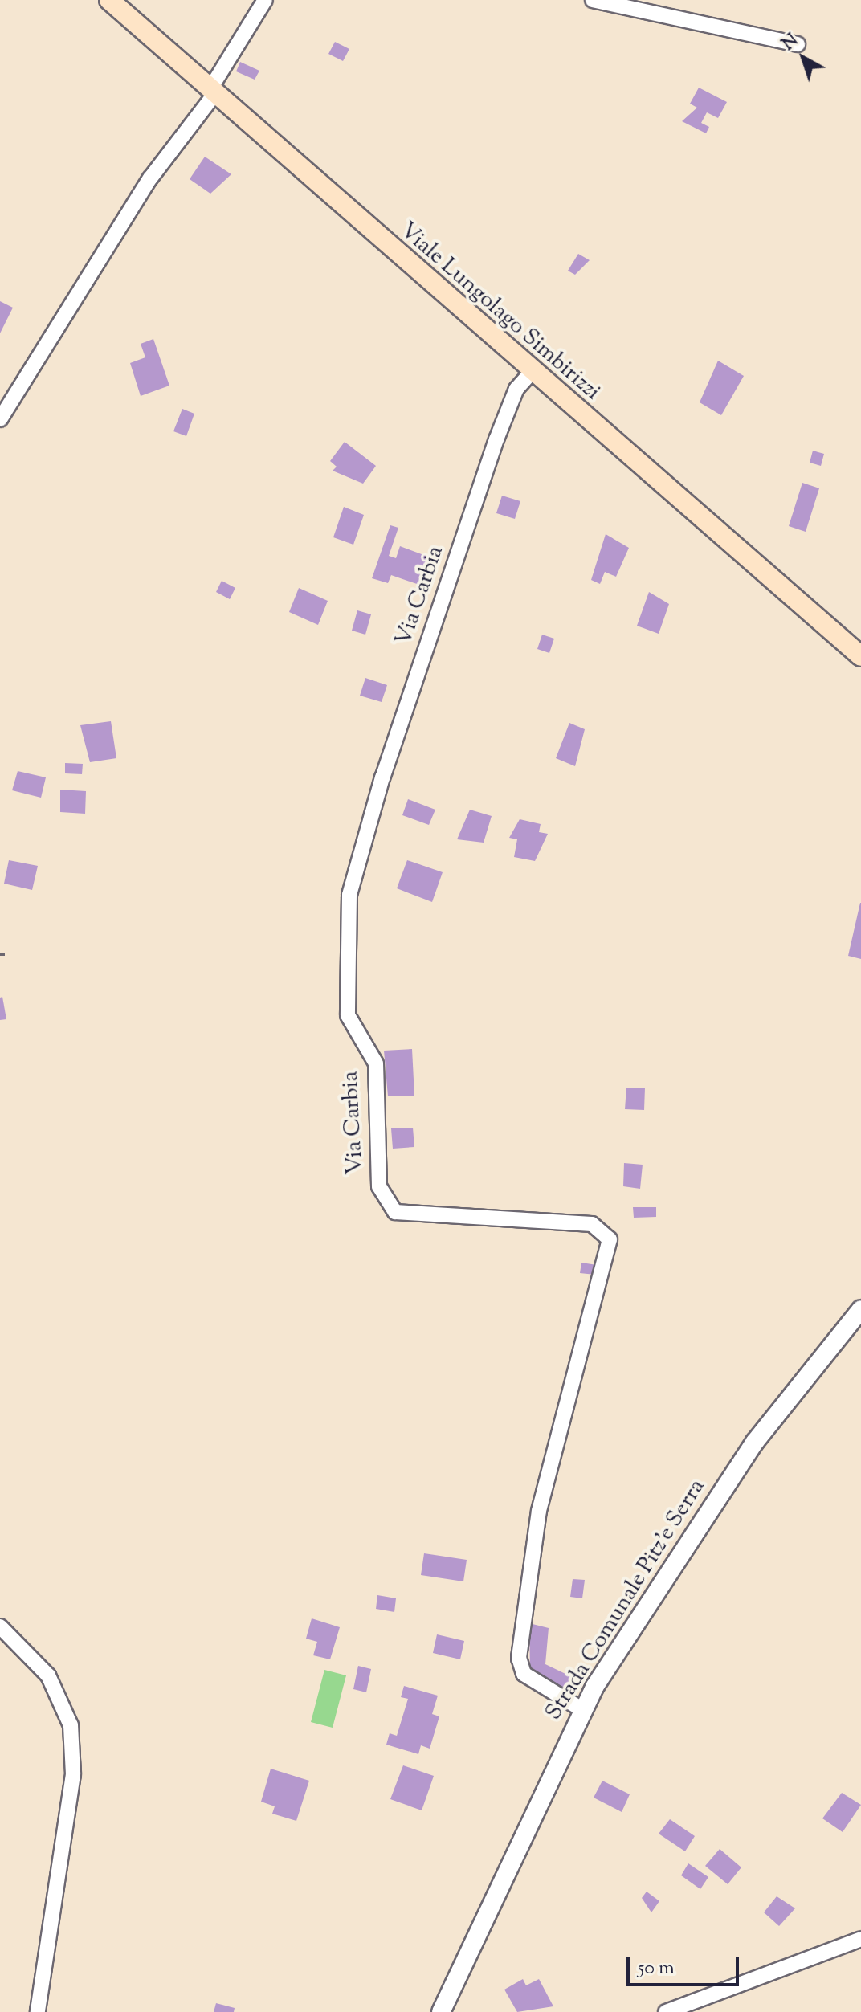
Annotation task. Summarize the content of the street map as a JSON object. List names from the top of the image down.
{
  "streets": {
    "main road": ["Viale Lungolago Simbirizzi"],
    "street": ["Via Carbia", "Strada Comunale Pitz'e Serra"]
  },
  "crossings": [
    ["Viale Lungolago Simbirizzi", "Via Carbia"],
    ["Via Carbia", "Strada Comunale Pitz'e Serra"]
  ],
  "scale_bar": "50 m",
  "north": "top left"
}
